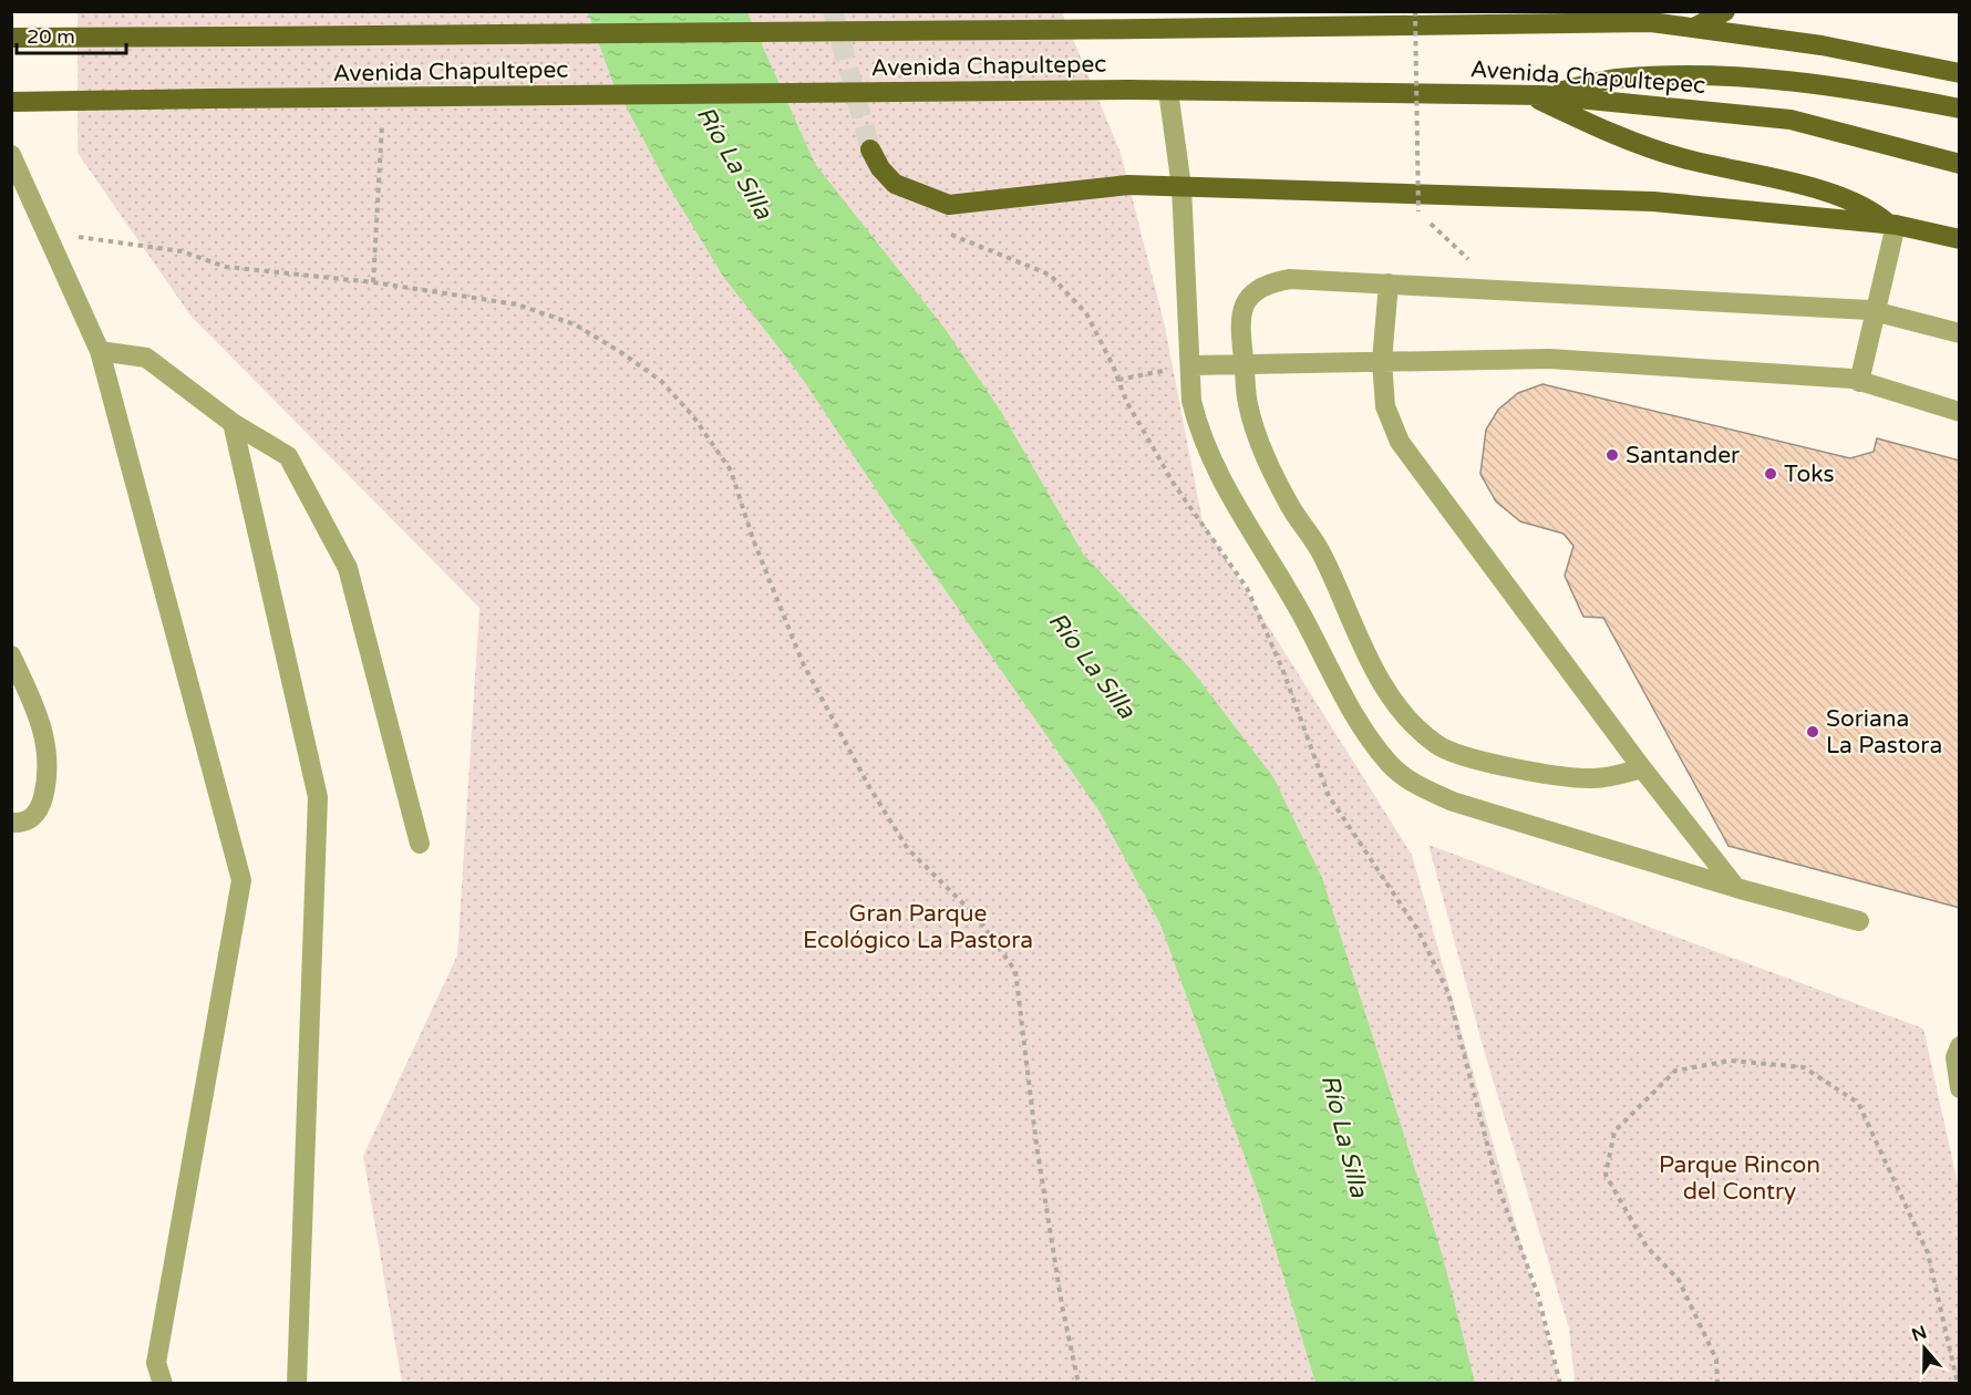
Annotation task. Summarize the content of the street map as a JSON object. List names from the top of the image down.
{
  "streets": {
    "main road": ["Avenida Chapultepec"]
  },
  "water": ["Río La Silla"],
  "parks": ["Gran Parque Ecológico La Pastora", "Parque Rincon del Contry"],
  "places": ["Santander", "Toks", "Soriana La Pastora"],
  "scale_bar": "20 m",
  "north": "top"
}
